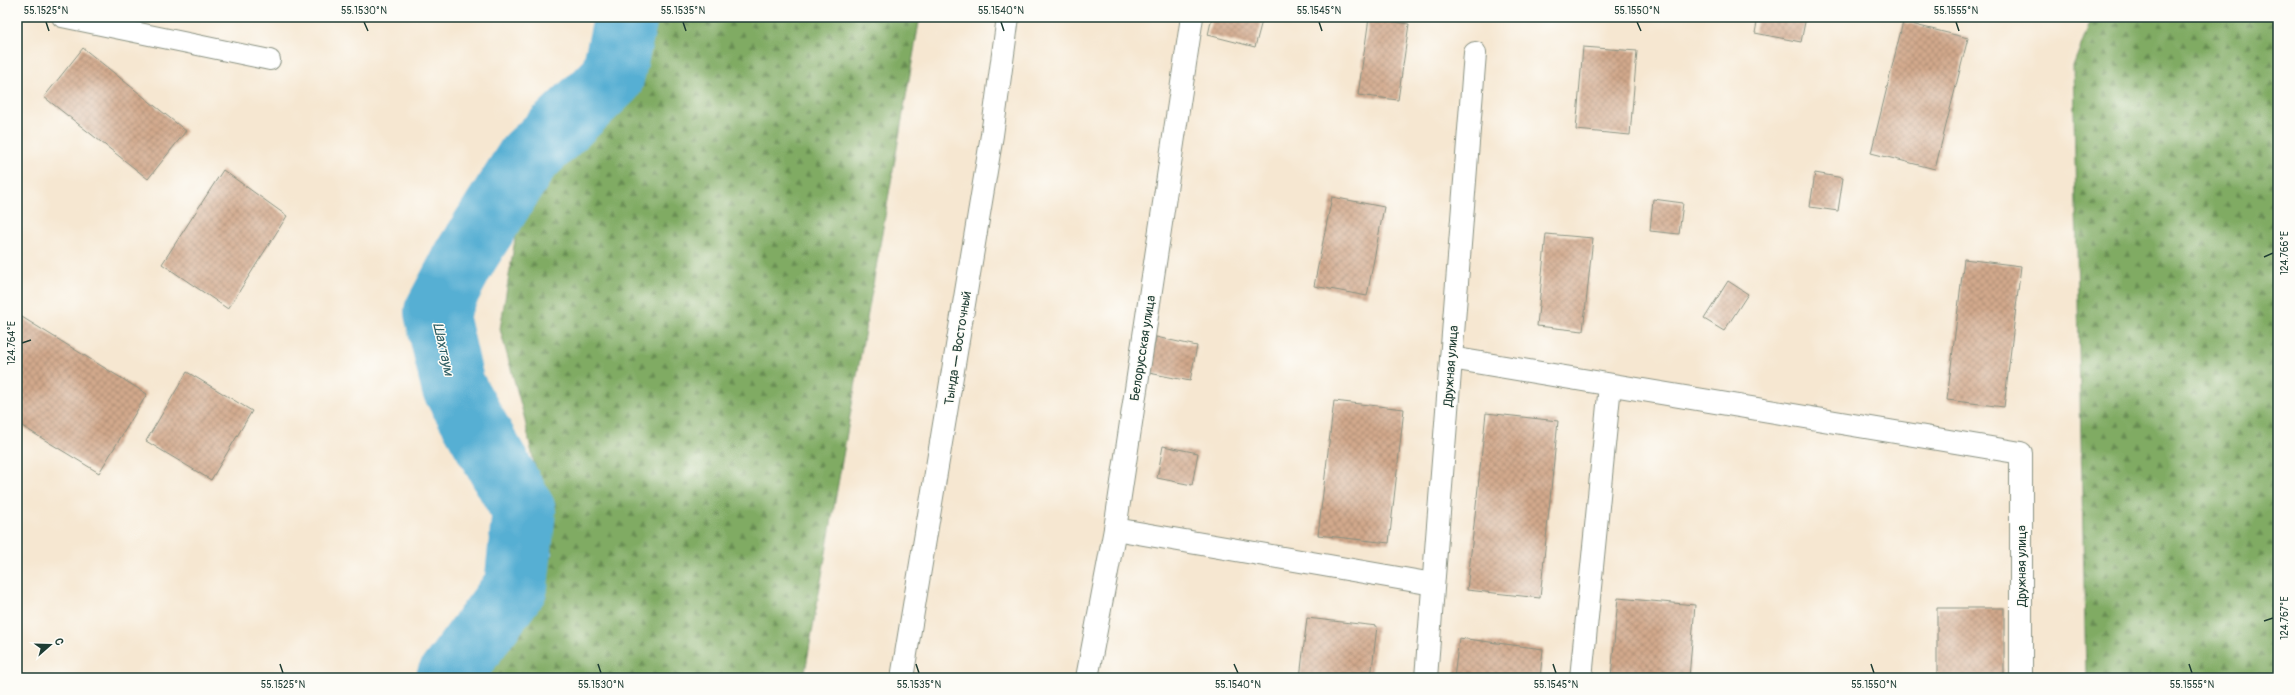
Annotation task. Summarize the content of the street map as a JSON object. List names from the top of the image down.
{
  "streets": {
    "street": ["Тында — Восточный", "Белорусская улица", "Дружная улица"]
  },
  "water": ["Шахтаум"],
  "north": "right",
  "coordinates": [
    "55.1525°N",
    "55.1530°N",
    "55.1535°N",
    "55.1540°N",
    "55.1545°N",
    "55.1550°N",
    "55.1555°N",
    "124.766°E",
    "124.764°E",
    "124.767°E"
  ]
}
